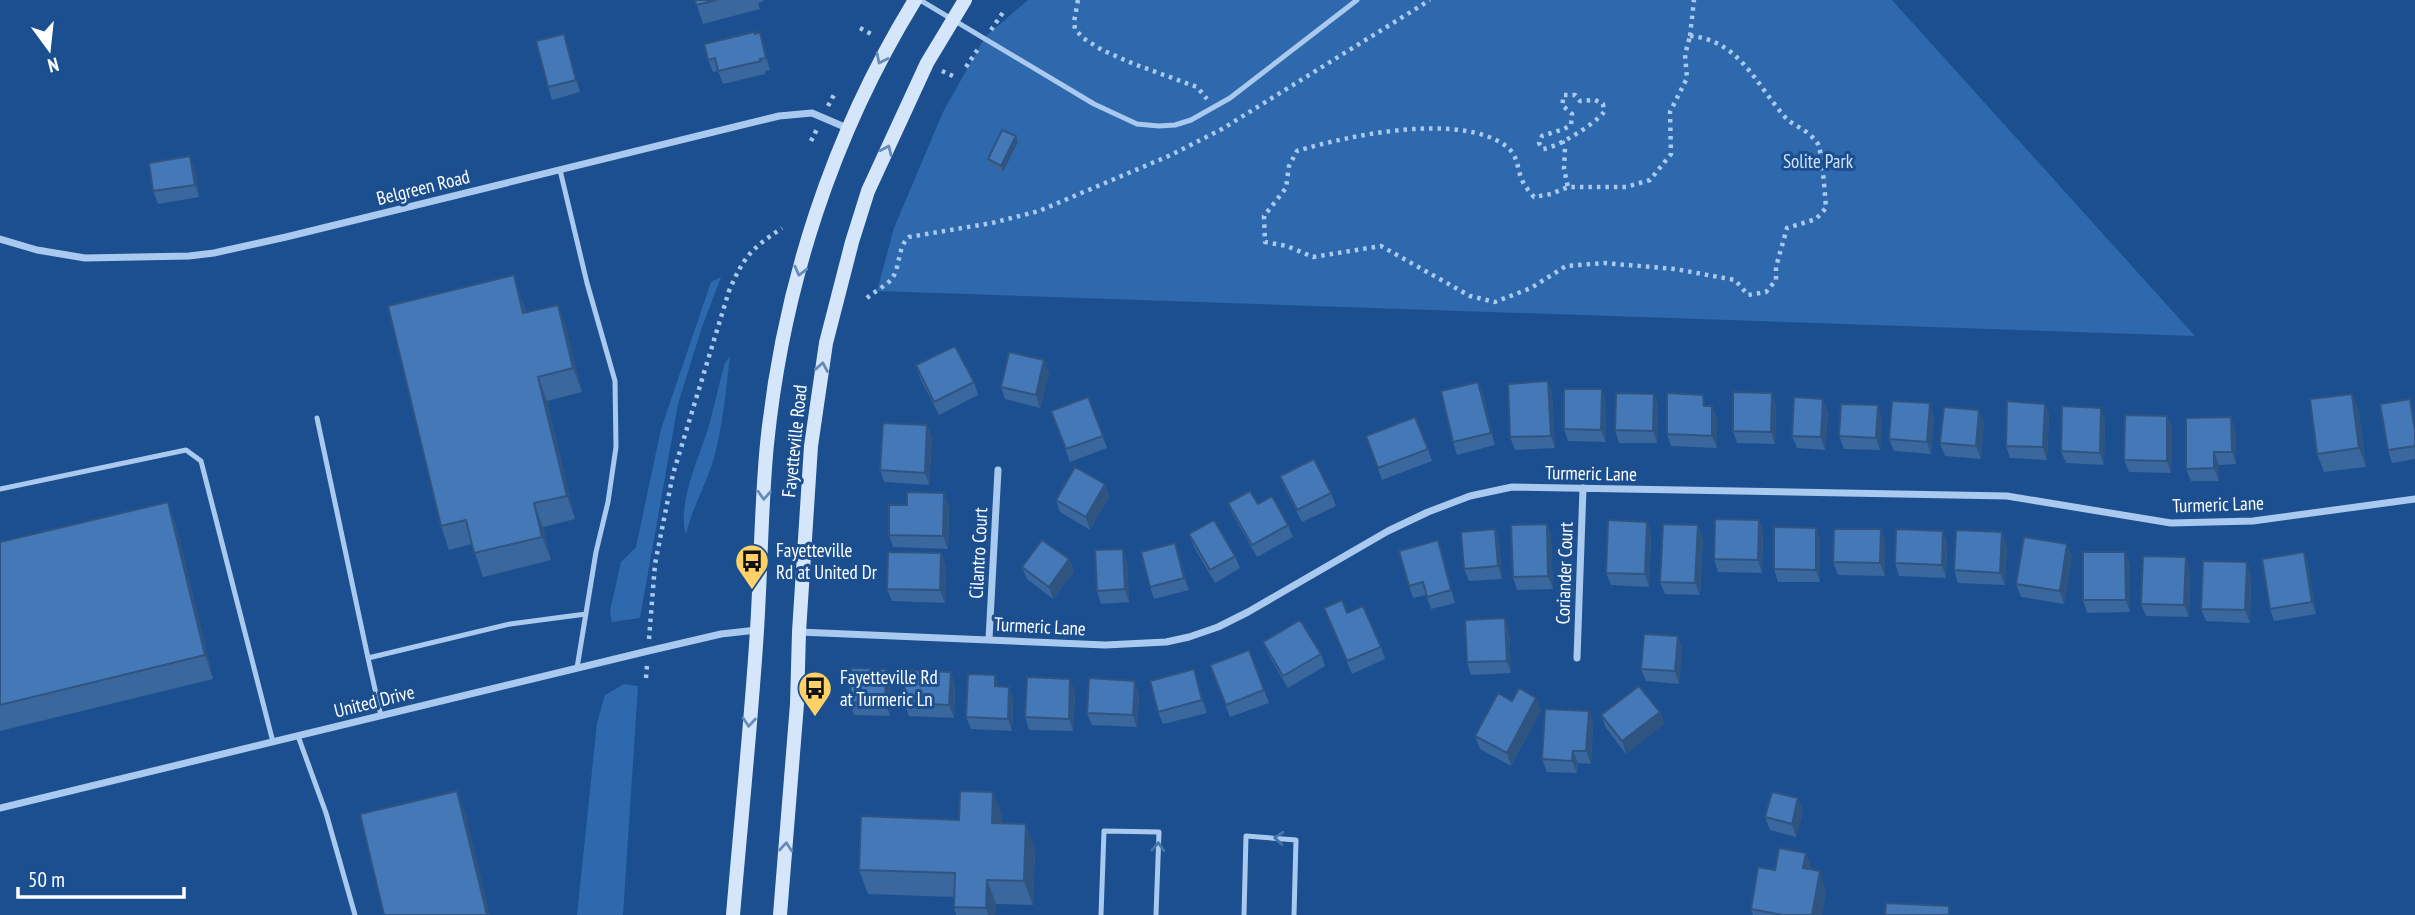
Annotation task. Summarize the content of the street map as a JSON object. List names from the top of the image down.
{
  "streets": {
    "main road": ["Fayetteville Road"],
    "street": [
      "Belgreen Road",
      "Turmeric Lane",
      "Cilantro Court",
      "Coriander Court",
      "United Drive"
    ]
  },
  "crossings": [
    ["Belgreen Road", "Fayetteville Road"],
    ["Fayetteville Road", "Turmeric Lane"],
    ["Fayetteville Road", "United Drive"],
    ["Turmeric Lane", "Cilantro Court"],
    ["Turmeric Lane", "Coriander Court"]
  ],
  "parks": ["Solite Park"],
  "places": {
    "bus stop": ["Fayetteville Rd at United Dr", "Fayetteville Rd at Turmeric Ln"]
  },
  "scale_bar": "50 m",
  "north": "bottom"
}
